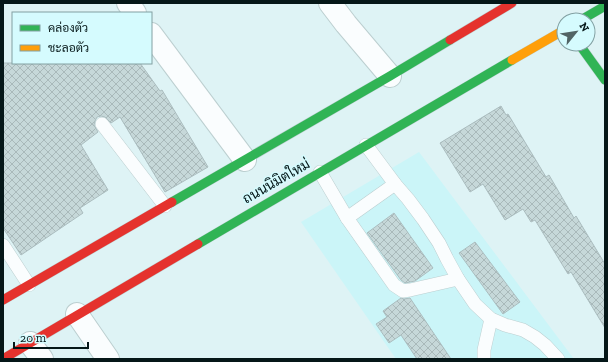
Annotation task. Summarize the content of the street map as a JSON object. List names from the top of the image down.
{
  "streets": {
    "main road": ["ถนนนิมิตใหม่"]
  },
  "legend": ["คล่องตัว", "ชะลอตัว"],
  "scale_bar": "20 m",
  "north": "top right"
}
